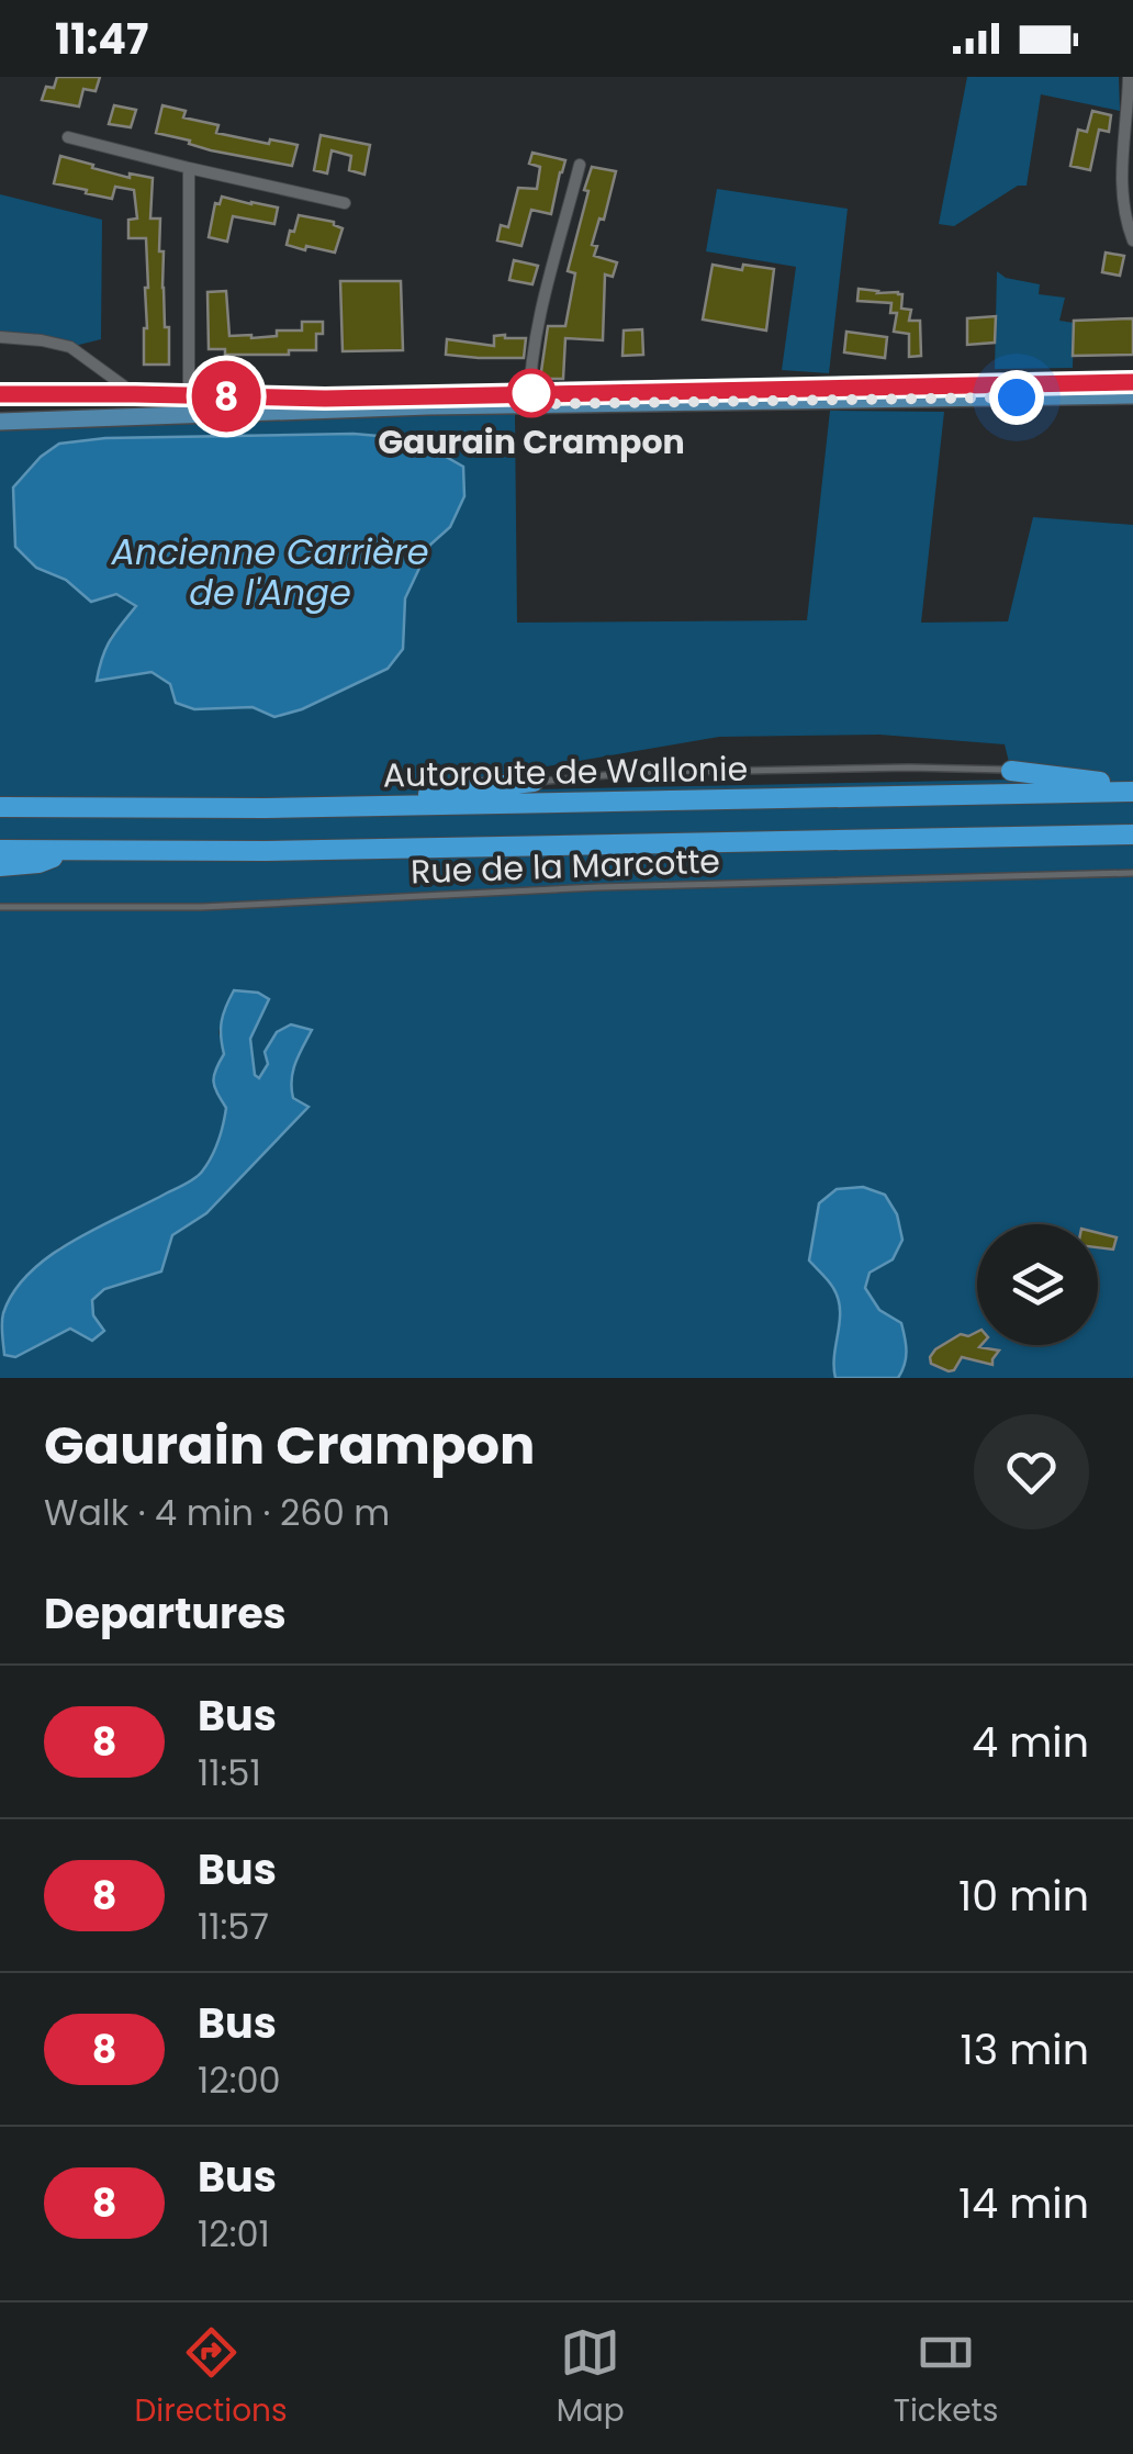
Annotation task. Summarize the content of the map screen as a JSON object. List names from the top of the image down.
{
  "streets": {
    "highway": ["Autoroute de Wallonie"],
    "lane": ["Rue de la Marcotte"]
  },
  "water": ["Ancienne Carrière de l'Ange"],
  "places": ["Gaurain Crampon"],
  "lines": ["bus line 8"],
  "page": {
    "status": "11:47",
    "on_map": "8",
    "heading": [
      ["Gaurain Crampon", "Walk · 4 min · 260 m"],
      "Departures"
    ],
    "list": [
      {
        "mark": "8",
        "name": "Bus",
        "note": "11:51",
        "value": "4 min"
      },
      {
        "mark": "8",
        "name": "Bus",
        "note": "11:57",
        "value": "10 min"
      },
      {
        "mark": "8",
        "name": "Bus",
        "note": "12:00",
        "value": "13 min"
      },
      {
        "mark": "8",
        "name": "Bus",
        "note": "12:01",
        "value": "14 min"
      }
    ],
    "tabs": ["Directions", "Map", "Tickets"]
  }
}
